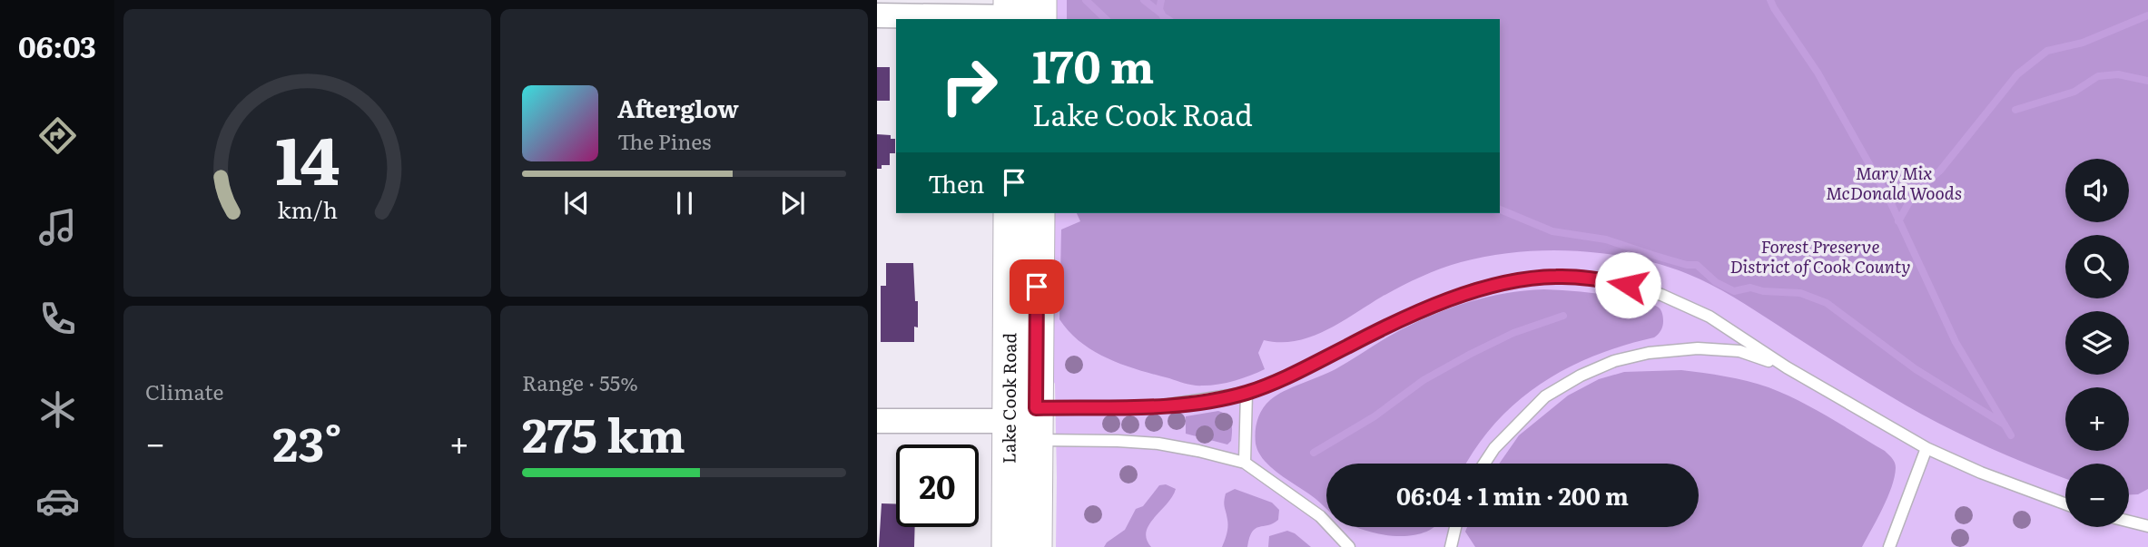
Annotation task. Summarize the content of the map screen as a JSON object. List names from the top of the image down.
{
  "streets": {
    "main road": ["Lake Cook Road"]
  },
  "parks": ["Mary Mix McDonald Woods", "Forest Preserve District of Cook County"],
  "page": {
    "tabs": "06:03",
    "turn": ["170 m", "Lake Cook Road"],
    "song": ["Afterglow", "The Pines"],
    "then": "Then",
    "map_buttons": ["+", "−"],
    "tile": [
      "Climate",
      ["Range · 55%", "275 km"]
    ],
    "heat": ["−", "23°", "+"],
    "limit": "20",
    "trip": "06:04 · 1 min · 200 m",
    "gauge": ["14", "km/h"]
  }
}
